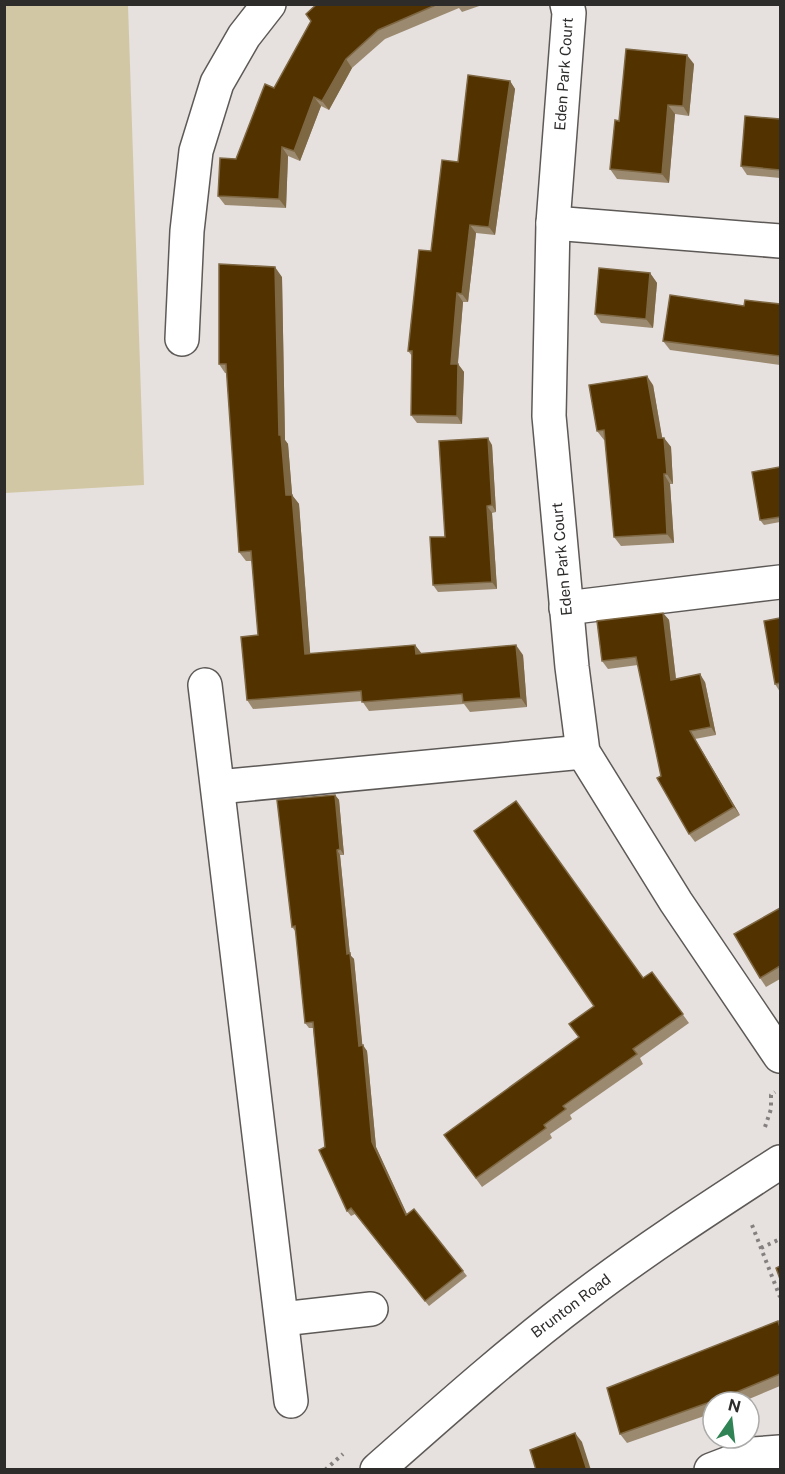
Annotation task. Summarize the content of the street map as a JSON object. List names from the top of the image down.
{
  "streets": {
    "street": ["Eden Park Court", "Brunton Road"]
  },
  "north": "top"
}
